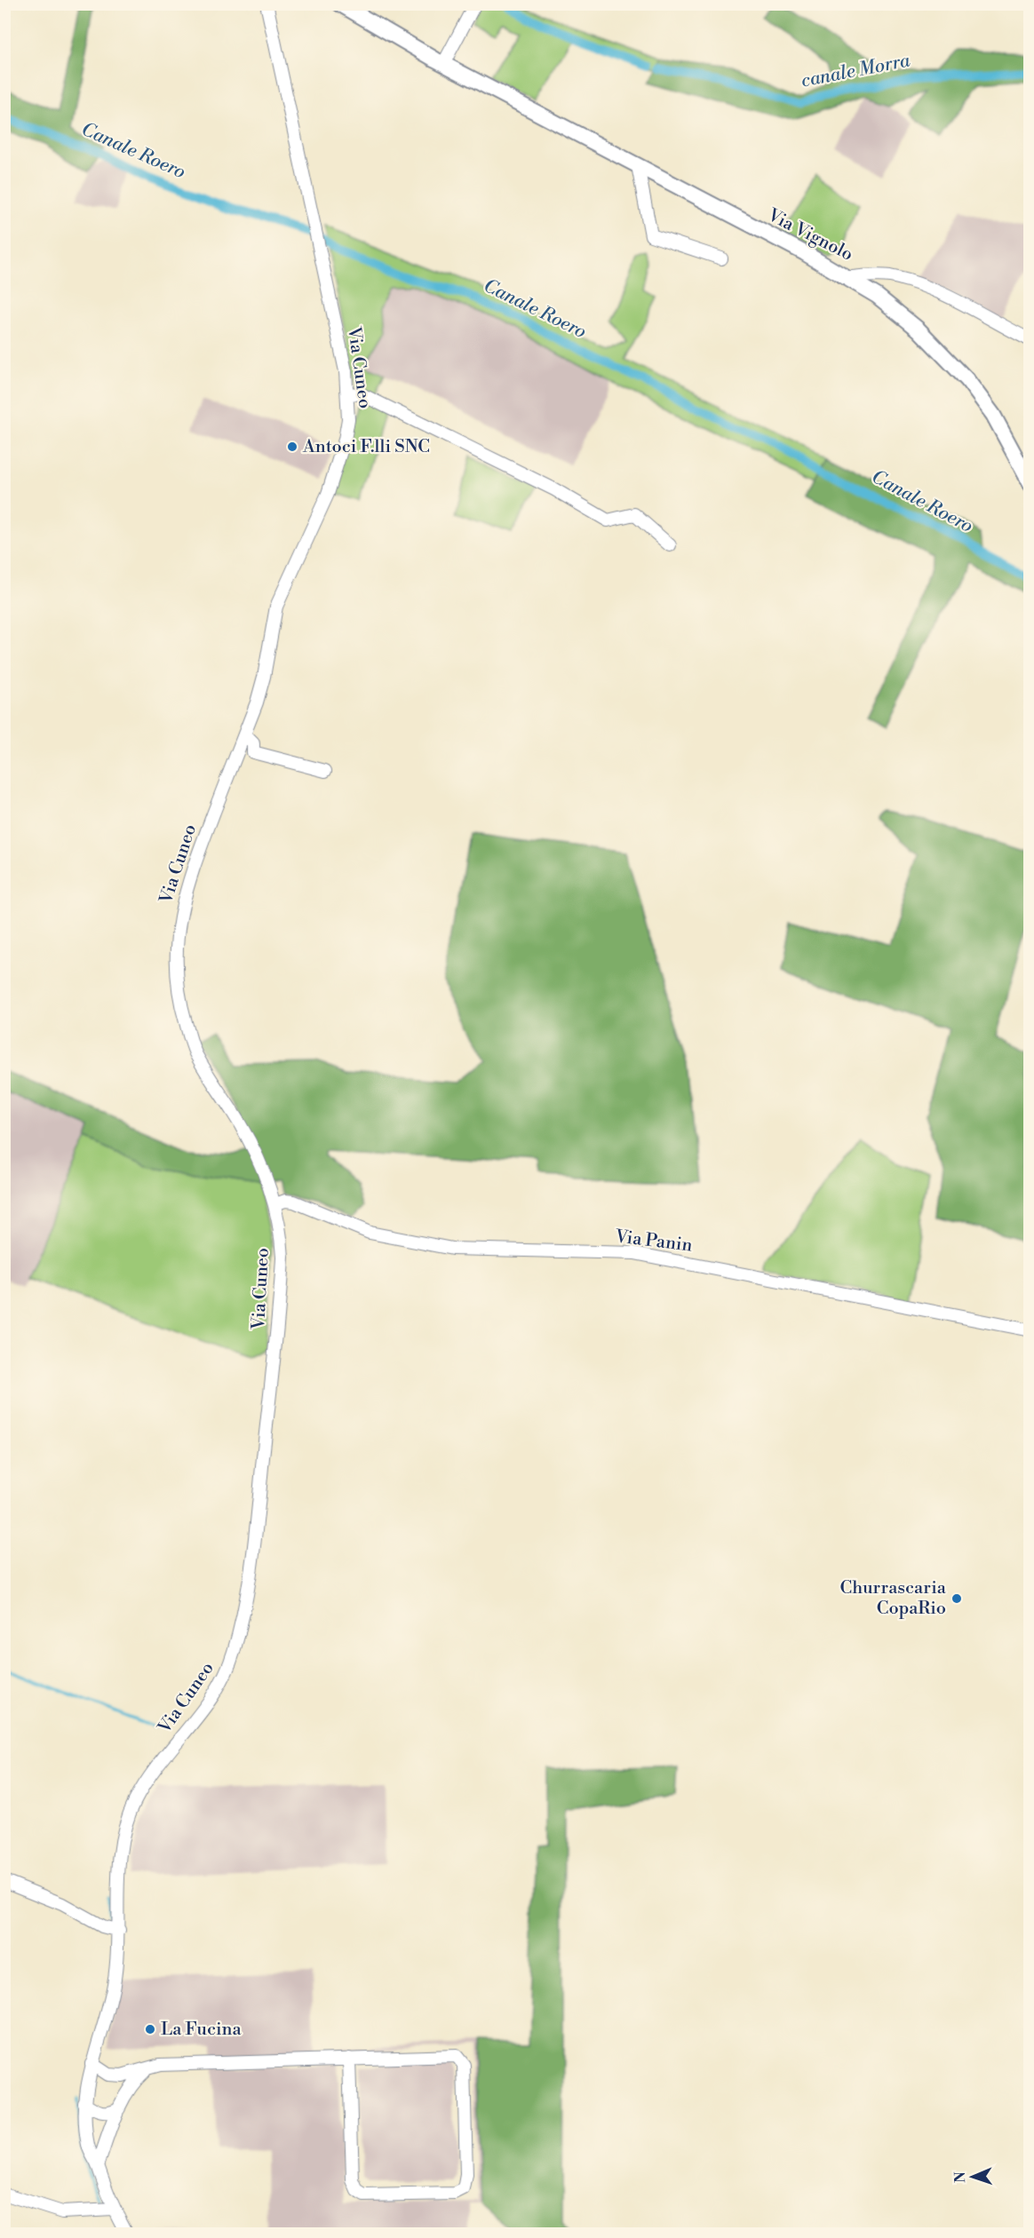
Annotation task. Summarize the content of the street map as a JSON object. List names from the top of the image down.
{
  "streets": {
    "main road": ["Via Vignolo"],
    "street": ["Via Cuneo", "Via Panin"]
  },
  "crossings": [
    ["Via Cuneo", "Via Panin"]
  ],
  "water": ["canale Morra", "Canale Roero"],
  "places": ["Antoci F.lli SNC", "Churrascaria CopaRio", "La Fucina"],
  "north": "left"
}
